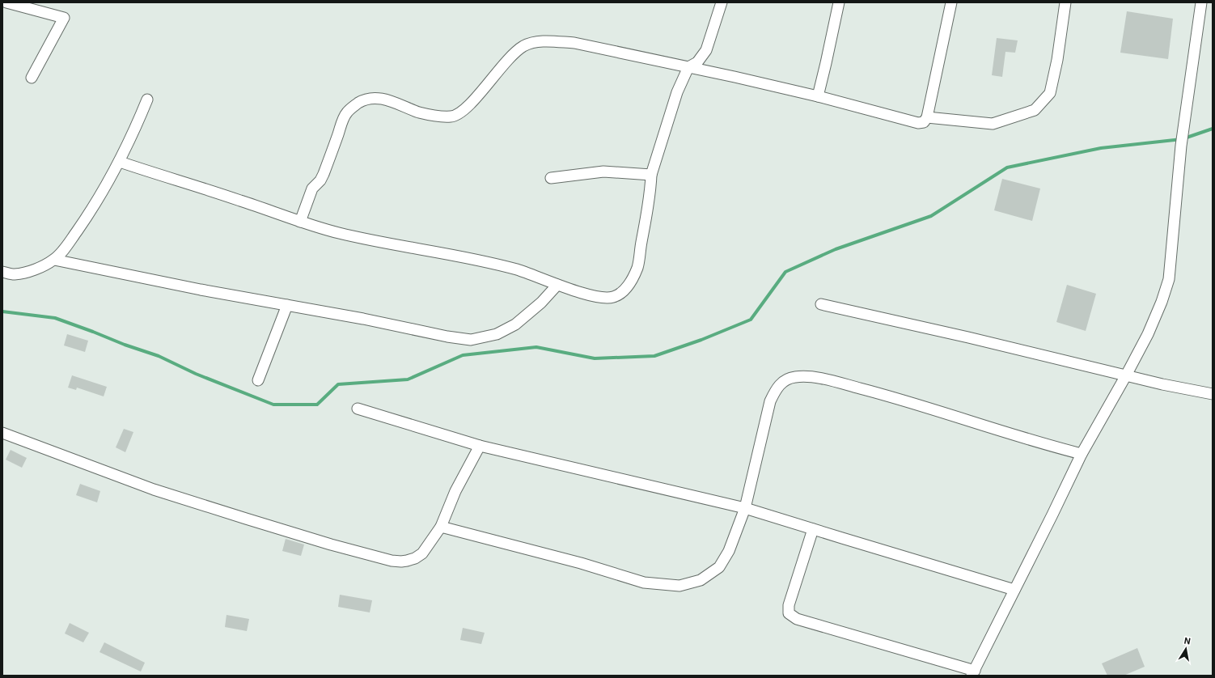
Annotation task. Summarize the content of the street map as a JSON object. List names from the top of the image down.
{
  "north": "top"
}
